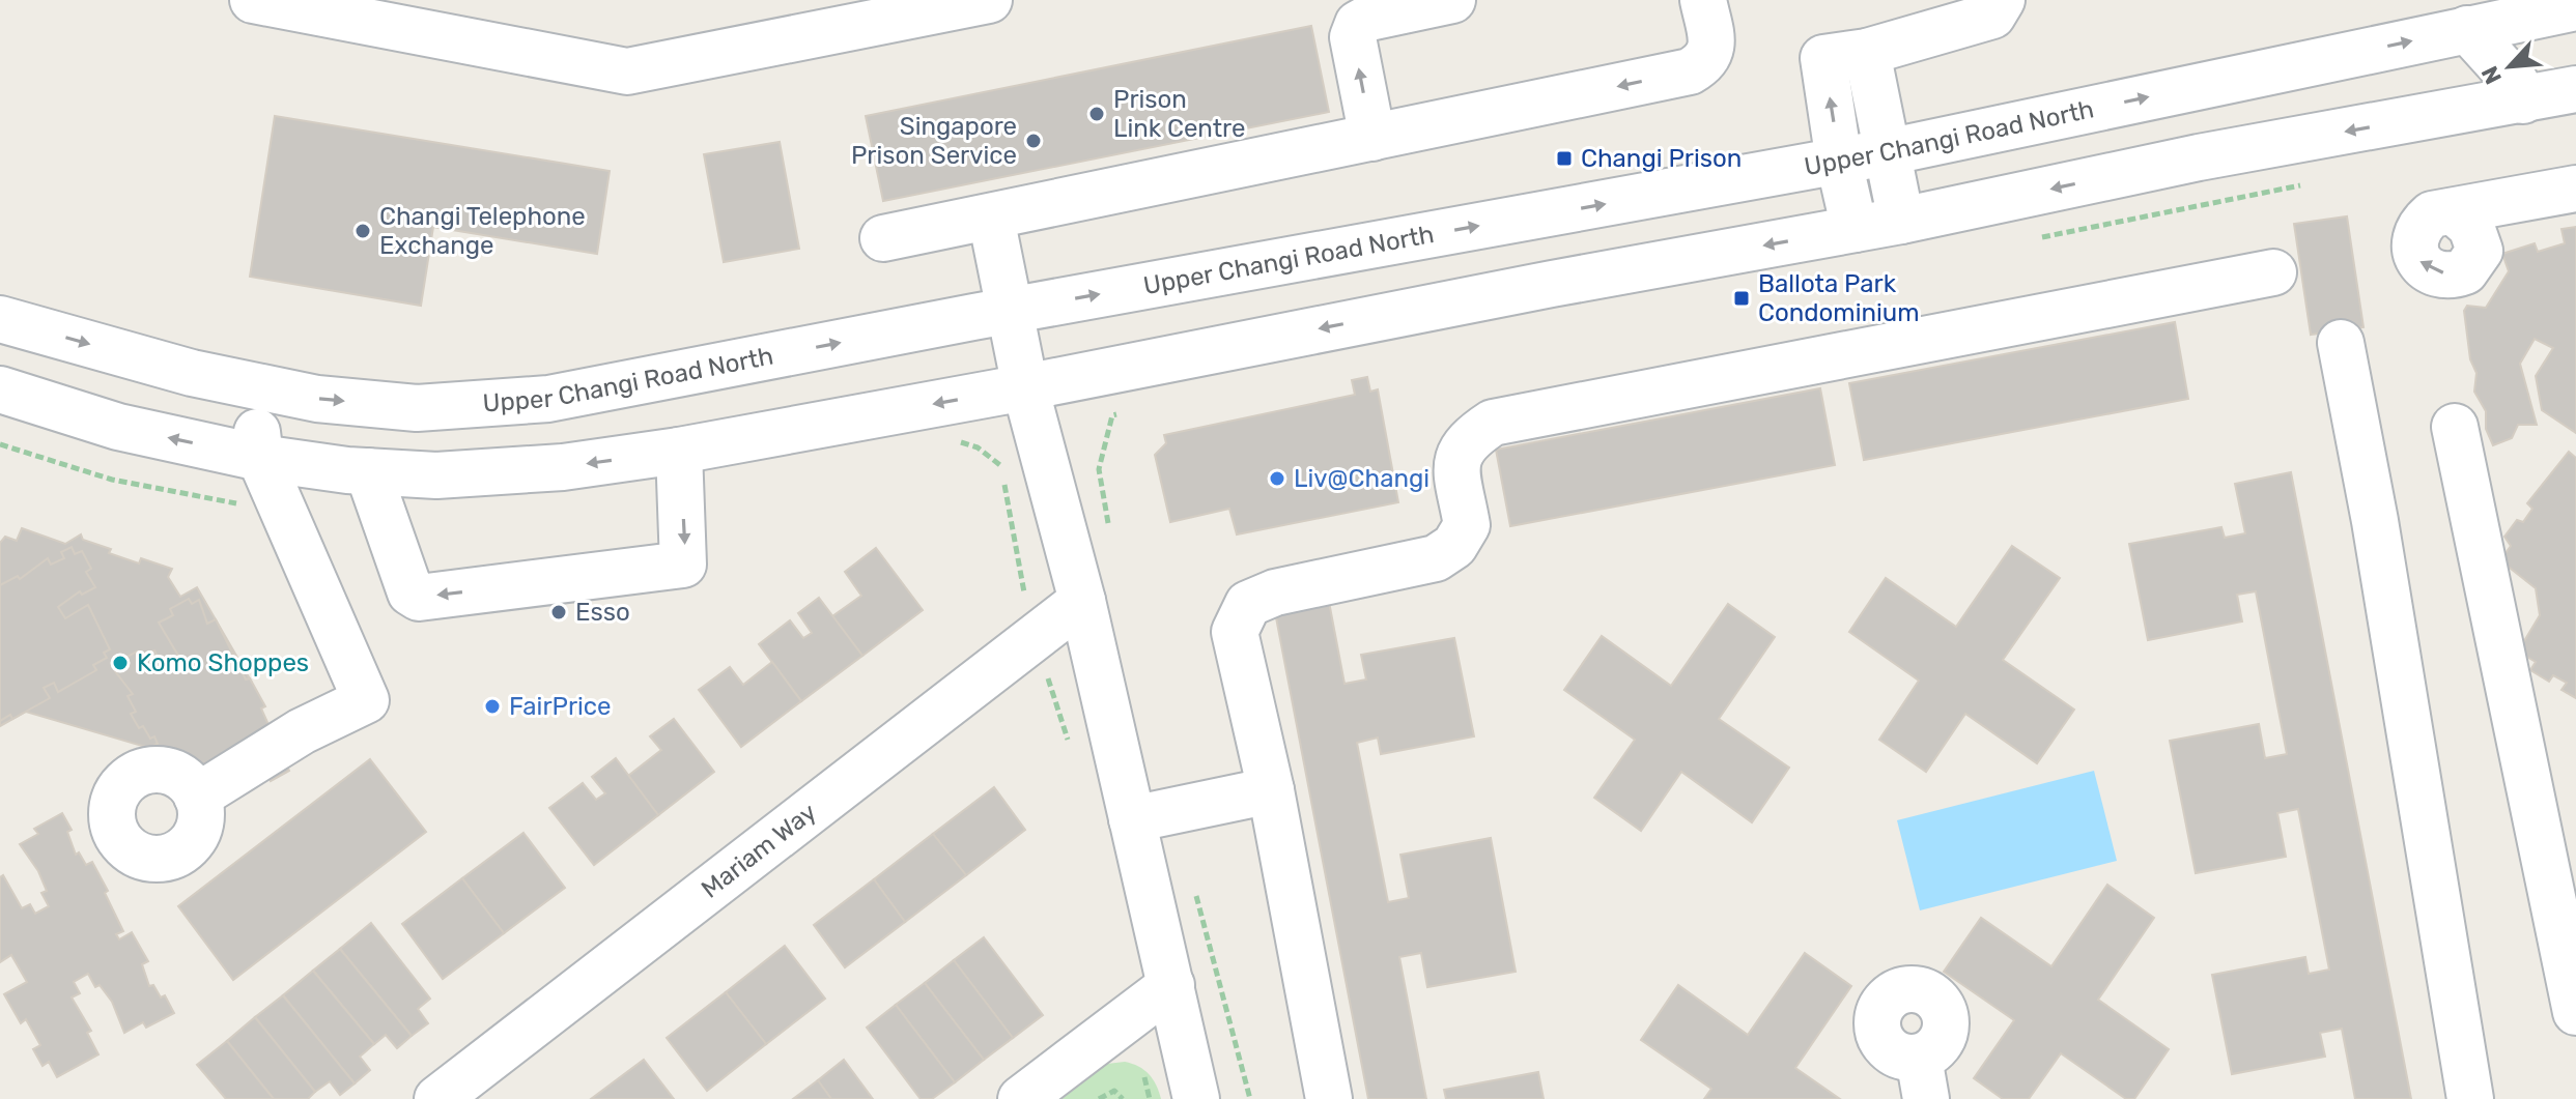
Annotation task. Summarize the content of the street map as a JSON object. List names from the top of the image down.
{
  "streets": {
    "street": ["Upper Changi Road North", "Mariam Way"]
  },
  "places": {
    "other": [
      "Prison Link Centre",
      "Singapore Prison Service",
      "Changi Telephone Exchange",
      "Liv@Changi",
      "Esso",
      "Komo Shoppes",
      "FairPrice"
    ],
    "transit": ["Changi Prison", "Ballota Park Condominium"]
  },
  "north": "bottom left"
}
